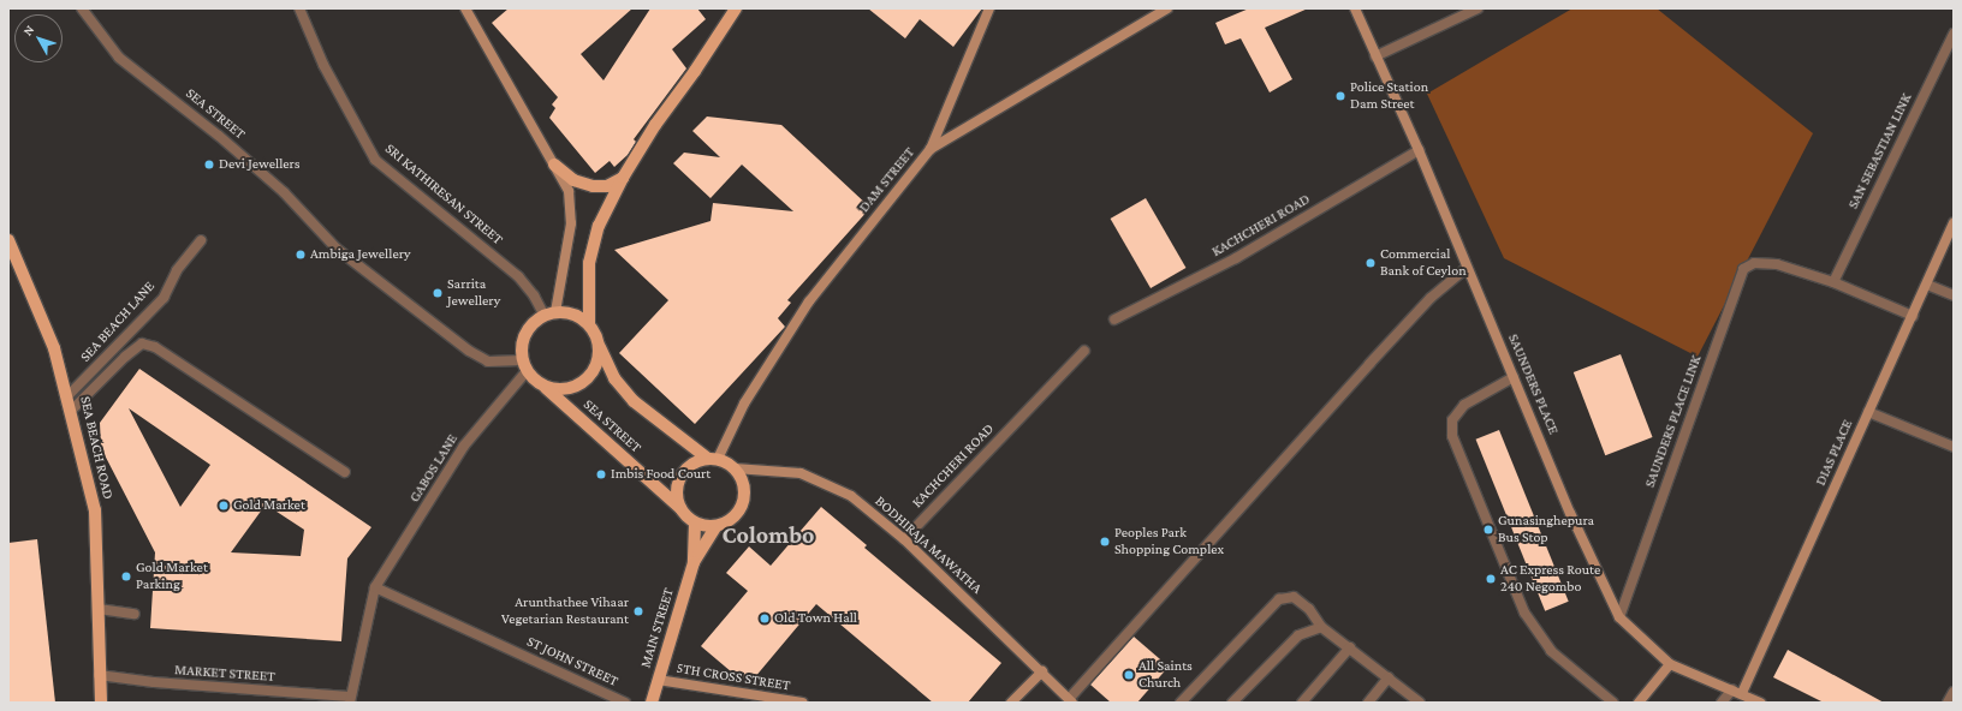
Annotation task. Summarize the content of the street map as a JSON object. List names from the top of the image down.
{
  "streets": {
    "main road": ["SEA STREET", "SEA BEACH ROAD", "MAIN STREET"],
    "street": [
      "SAN SEBASTIAN LINK",
      "DAM STREET",
      "SRI KATHIRESAN STREET",
      "KACHCHERI ROAD",
      "SEA BEACH LANE",
      "SAUNDERS PLACE",
      "SAUNDERS PLACE LINK",
      "DIAS PLACE",
      "GABOS LANE",
      "BODHIRAJA MAWATHA",
      "ST JOHN STREET",
      "MARKET STREET",
      "5TH CROSS STREET"
    ]
  },
  "crossings": [
    ["SEA STREET", "DAM STREET"],
    ["SEA STREET", "SRI KATHIRESAN STREET"],
    ["SEA STREET", "GABOS LANE"],
    ["SEA STREET", "BODHIRAJA MAWATHA"],
    ["SEA STREET", "MAIN STREET"],
    ["SAN SEBASTIAN LINK", "SAUNDERS PLACE LINK"],
    ["DAM STREET", "BODHIRAJA MAWATHA"],
    ["DAM STREET", "MAIN STREET"],
    ["SRI KATHIRESAN STREET", "GABOS LANE"],
    ["KACHCHERI ROAD", "SAUNDERS PLACE"],
    ["KACHCHERI ROAD", "BODHIRAJA MAWATHA"],
    ["SEA BEACH LANE", "SEA BEACH ROAD"],
    ["SAUNDERS PLACE", "SAUNDERS PLACE LINK"],
    ["SAUNDERS PLACE", "DIAS PLACE"],
    ["SAUNDERS PLACE LINK", "DIAS PLACE"],
    ["SEA BEACH ROAD", "MARKET STREET"],
    ["GABOS LANE", "ST JOHN STREET"],
    ["GABOS LANE", "MARKET STREET"],
    ["BODHIRAJA MAWATHA", "MAIN STREET"],
    ["MAIN STREET", "5TH CROSS STREET"]
  ],
  "districts": ["Colombo"],
  "places": [
    "Police Station Dam Street",
    "Devi Jewellers",
    "Ambiga Jewellery",
    "Commercial Bank of Ceylon",
    "Sarrita Jewellery",
    "Imbis Food Court",
    "Gold Market",
    "Gunasinghepura Bus Stop",
    "Peoples Park Shopping Complex",
    "Gold Market Parking",
    "AC Express Route 240 Negombo",
    "Arunthathee Vihaar Vegetarian Restaurant",
    "Old Town Hall",
    "All Saints Church"
  ],
  "north": "top left"
}
